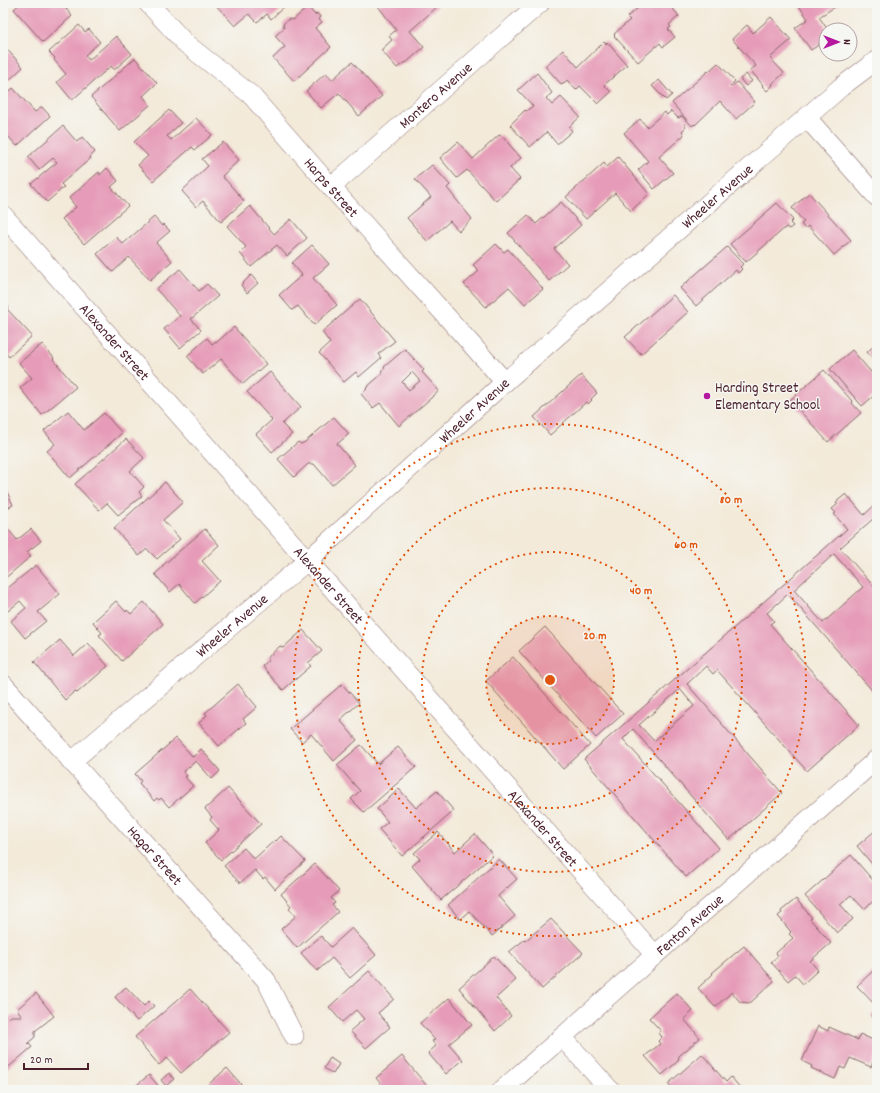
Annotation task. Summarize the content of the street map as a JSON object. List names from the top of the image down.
{
  "streets": {
    "street": [
      "Montero Avenue",
      "Harps Street",
      "Wheeler Avenue",
      "Alexander Street",
      "Hagar Street",
      "Fenton Avenue"
    ]
  },
  "crossings": [
    ["Montero Avenue", "Harps Street"],
    ["Harps Street", "Wheeler Avenue"],
    ["Wheeler Avenue", "Alexander Street"],
    ["Wheeler Avenue", "Hagar Street"],
    ["Alexander Street", "Fenton Avenue"]
  ],
  "places": ["Harding Street Elementary School"],
  "scale_bar": "20 m",
  "north": "right",
  "rings": [
    "80 m",
    "60 m",
    "40 m",
    "20 m"
  ]
}
